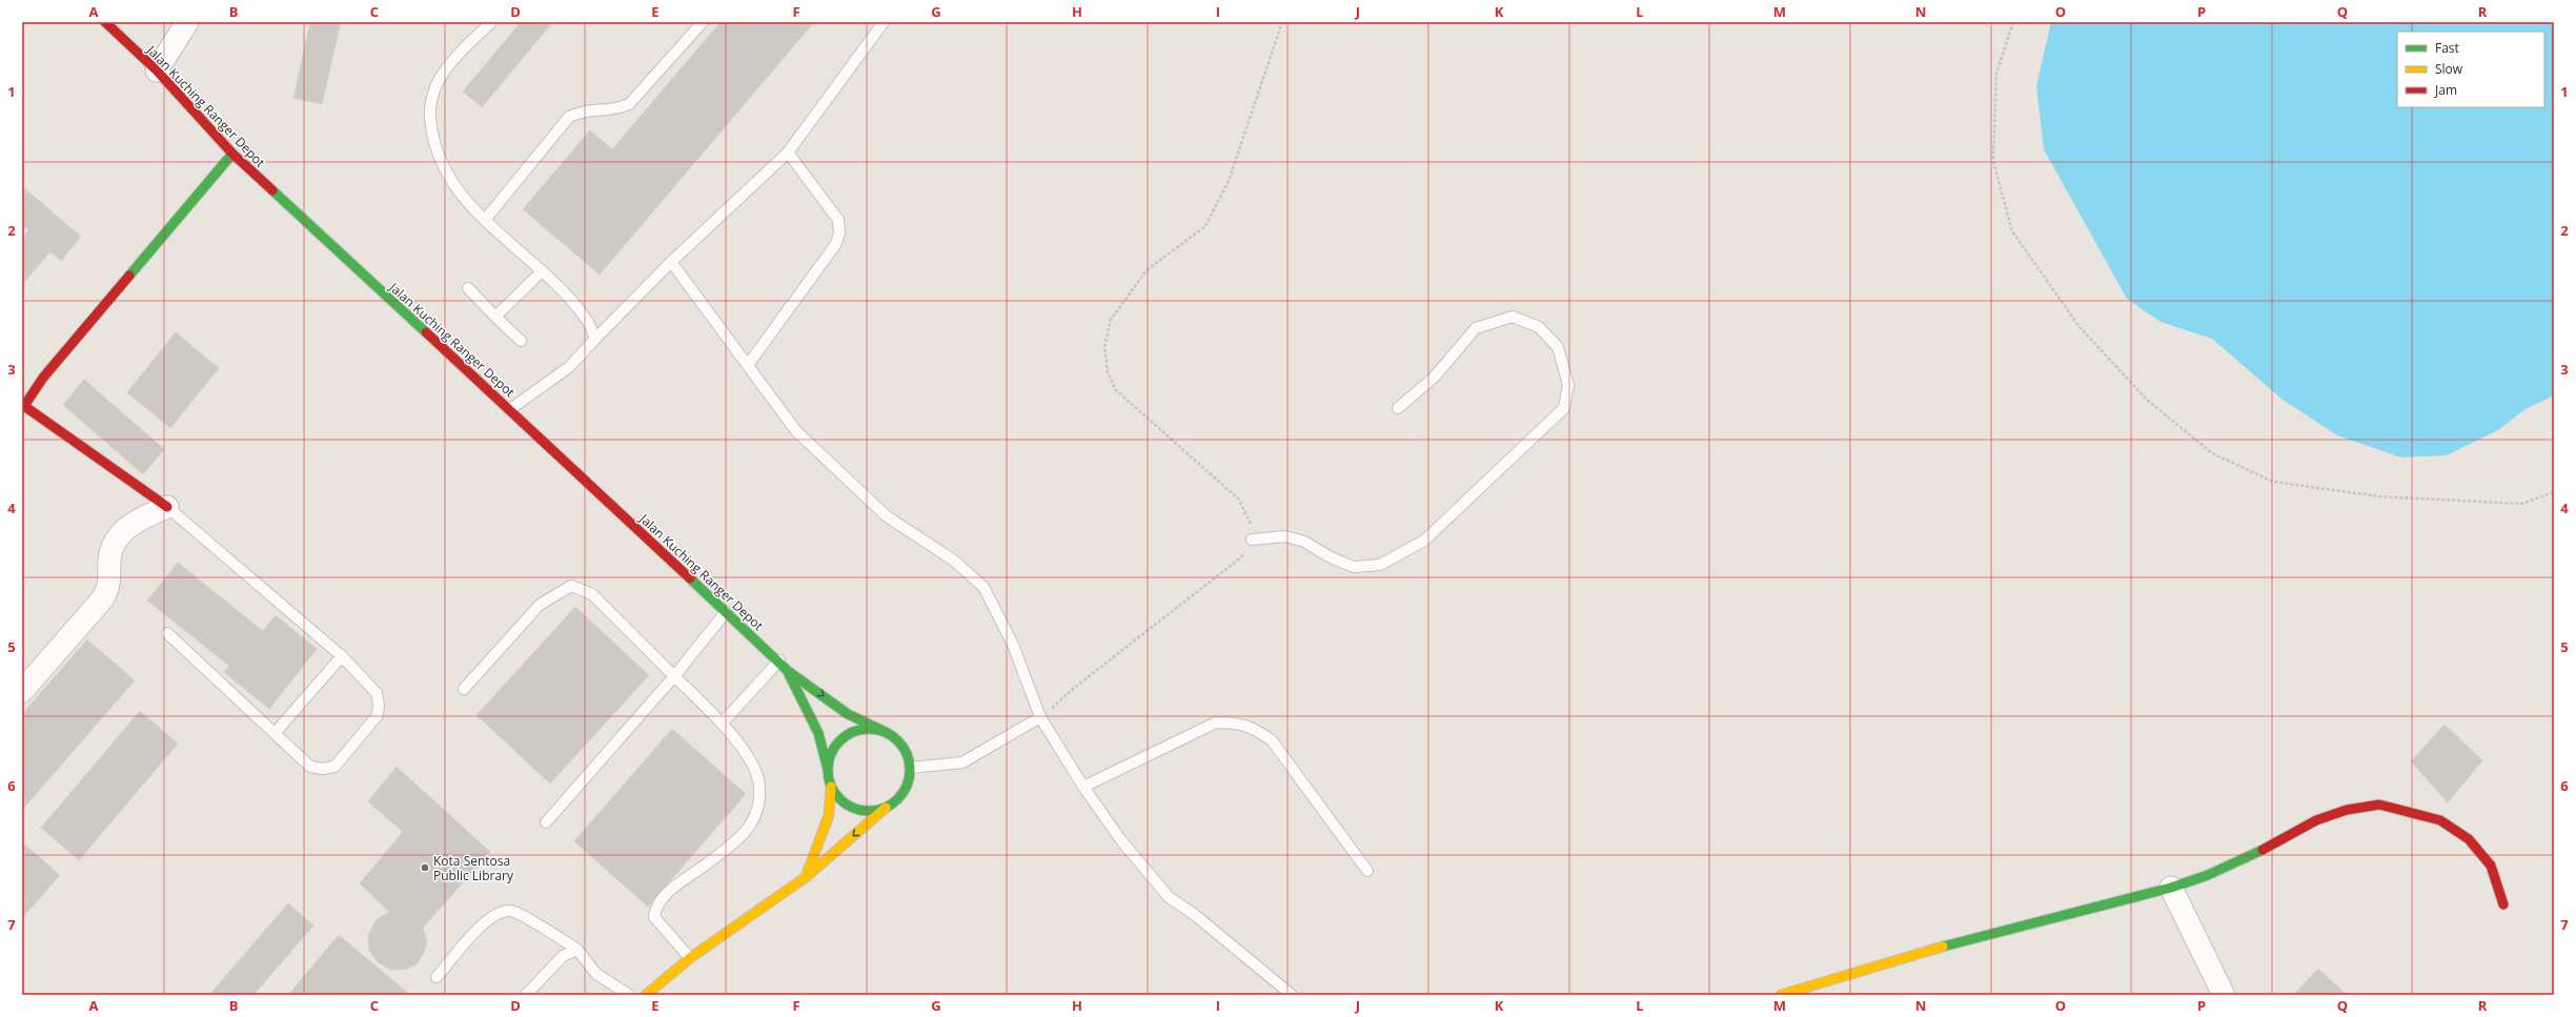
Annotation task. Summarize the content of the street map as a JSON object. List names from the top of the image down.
{
  "streets": {
    "street": ["Jalan Kuching Ranger Depot"]
  },
  "places": ["Kota Sentosa Public Library"],
  "legend": ["Fast", "Slow", "Jam"],
  "grid": {
    "columns": [
      "A",
      "B",
      "C",
      "D",
      "E",
      "F",
      "G",
      "H",
      "I",
      "J",
      "K",
      "L",
      "M",
      "N",
      "O",
      "P",
      "Q",
      "R"
    ],
    "rows": [
      "1",
      "2",
      "3",
      "4",
      "5",
      "6",
      "7"
    ]
  }
}
